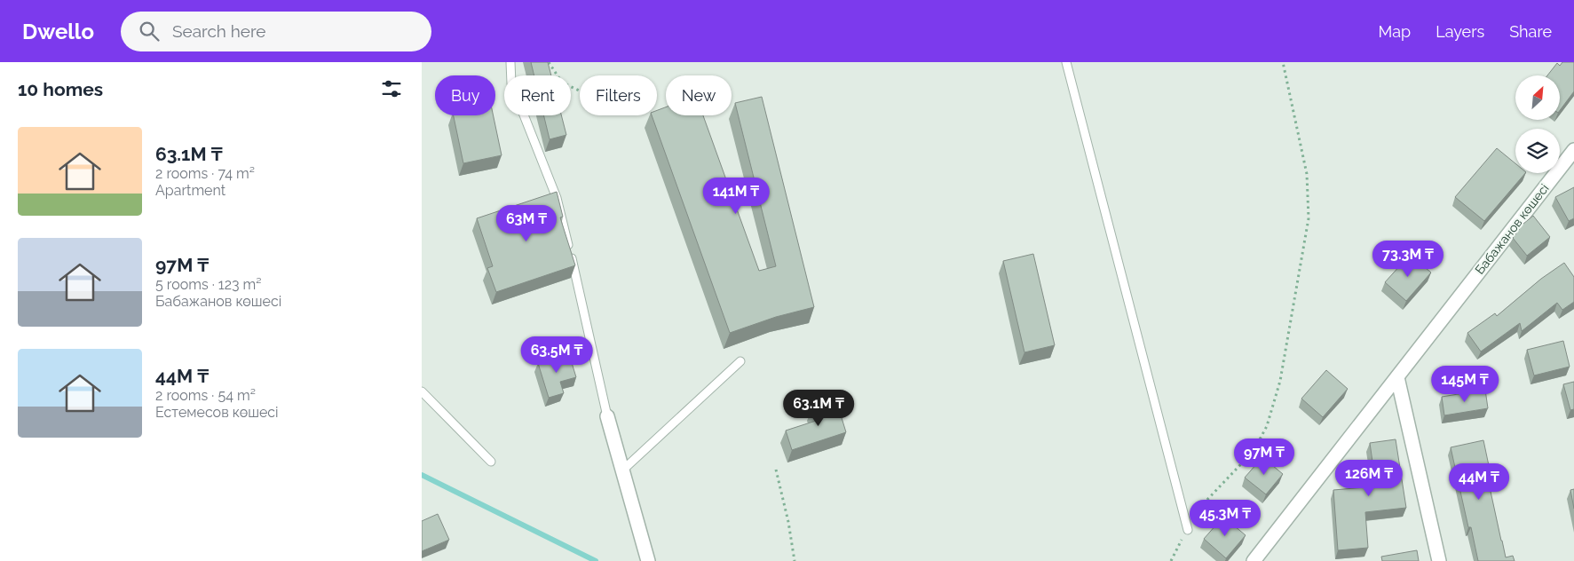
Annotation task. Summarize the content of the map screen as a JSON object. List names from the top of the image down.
{
  "streets": {
    "street": ["Бабажанов көшесі"]
  },
  "north": "top right",
  "page": {
    "header": "Dwello",
    "search": "Search here",
    "nav": ["Map", "Layers", "Share"],
    "heading": "10 homes",
    "chip": [
      "Buy",
      "Rent",
      "Filters",
      "New"
    ],
    "list": [
      {
        "name": "63.1M ₸",
        "note": "2 rooms · 74 m² · Apartment"
      },
      {
        "name": "97M ₸",
        "note": "5 rooms · 123 m² · Бабажанов көшесі"
      },
      {
        "name": "44M ₸",
        "note": "2 rooms · 54 m² · Естемесов көшесі"
      }
    ],
    "price": [
      "141M ₸",
      "63M ₸",
      "73.3M ₸",
      "63.5M ₸",
      "145M ₸",
      "63.1M ₸",
      "97M ₸",
      "126M ₸",
      "44M ₸",
      "45.3M ₸"
    ]
  }
}
